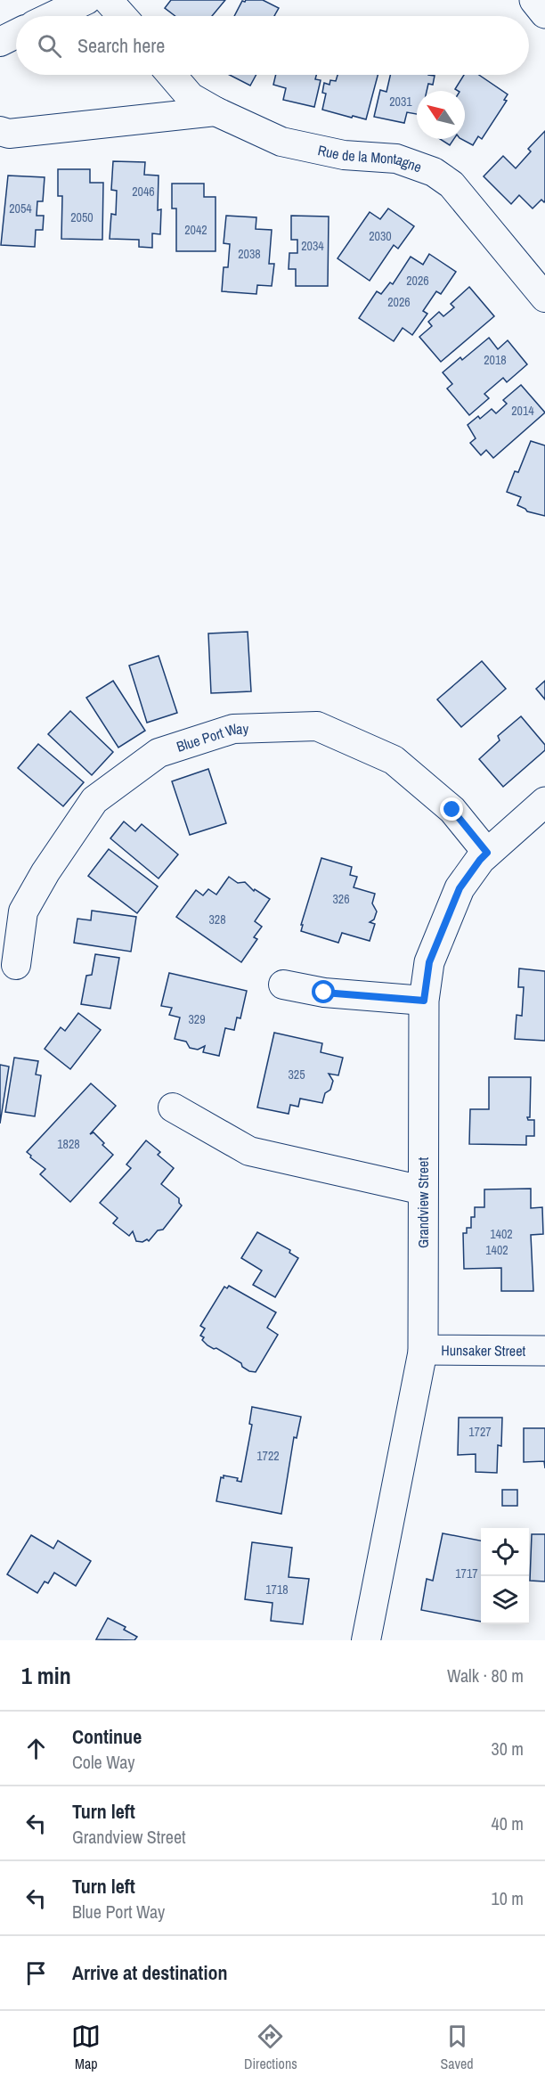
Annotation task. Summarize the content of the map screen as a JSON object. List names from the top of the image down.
{
  "streets": {
    "main road": ["Grandview Street", "Hunsaker Street"],
    "street": ["Rue de la Montagne", "Blue Port Way"]
  },
  "crossings": [
    ["Blue Port Way", "Grandview Street"],
    ["Grandview Street", "Hunsaker Street"]
  ],
  "house_numbers": [
    "2031",
    "2046",
    "2054",
    "2050",
    "2042",
    "2030",
    "2034",
    "2038",
    "2026",
    "2026",
    "2018",
    "2014",
    "326",
    "328",
    "329",
    "325",
    "1828",
    "1402",
    "1402",
    "1727",
    "1722",
    "1717",
    "1718"
  ],
  "north": "top left",
  "page": {
    "search": "Search here",
    "heading": ["1 min", "Walk · 80 m"],
    "list": [
      ["Continue", "Cole Way", "30 m"],
      ["Turn left", "Grandview Street", "40 m"],
      ["Turn left", "Blue Port Way", "10 m"],
      "Arrive at destination"
    ],
    "nav": ["Map", "Directions", "Saved"]
  }
}
